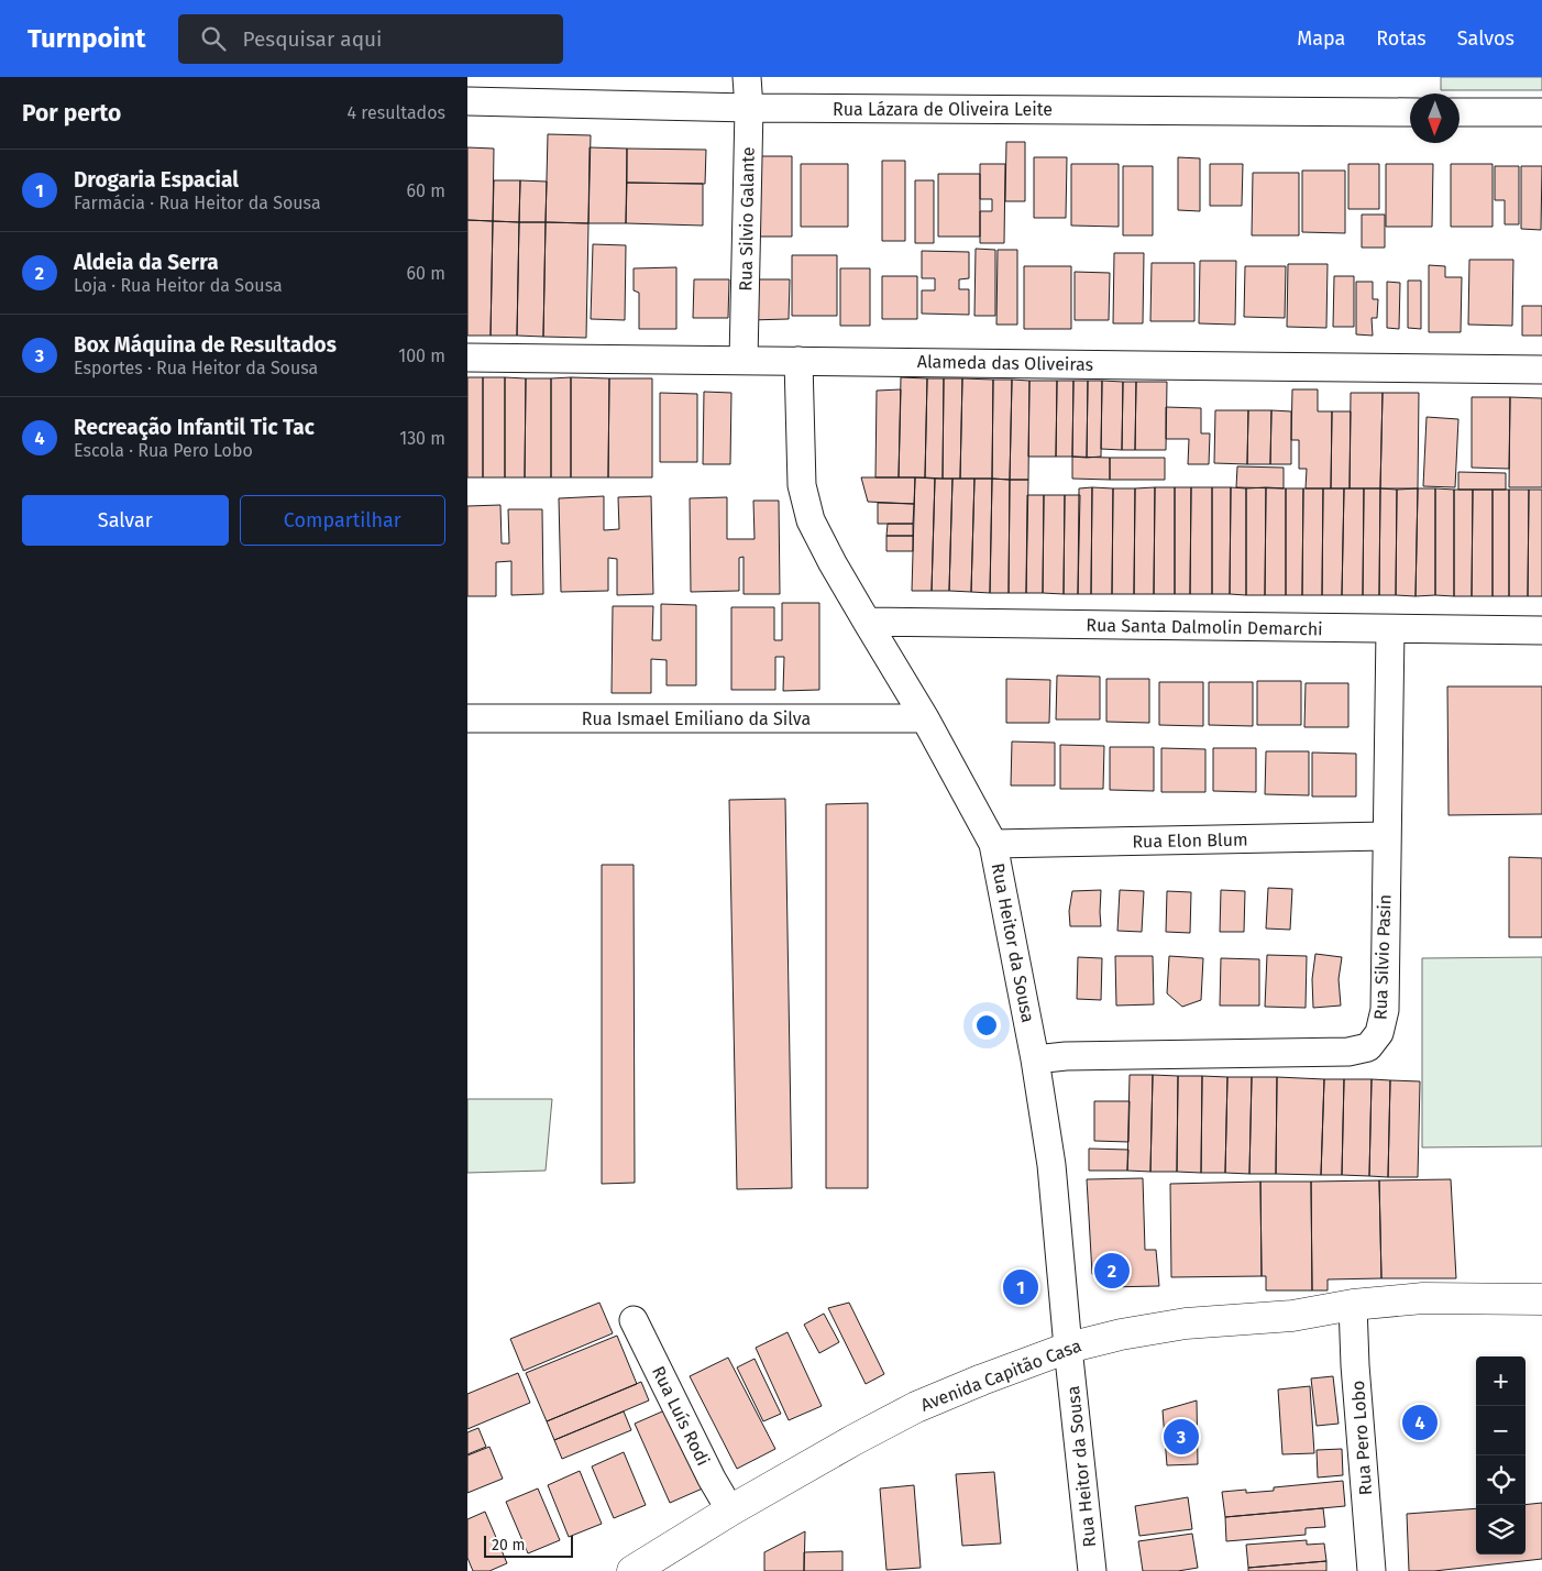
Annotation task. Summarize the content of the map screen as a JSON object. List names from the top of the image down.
{
  "streets": {
    "main road": ["Avenida Capitão Casa"],
    "street": [
      "Rua Lázara de Oliveira Leite",
      "Rua Silvio Galante",
      "Alameda das Oliveiras",
      "Rua Santa Dalmolin Demarchi",
      "Rua Ismael Emiliano da Silva",
      "Rua Elon Blum",
      "Rua Heitor da Sousa",
      "Rua Silvio Pasin",
      "Rua Luís Rodi",
      "Rua Pero Lobo"
    ]
  },
  "crossings": [
    ["Rua Lázara de Oliveira Leite", "Rua Silvio Galante"],
    ["Rua Silvio Galante", "Alameda das Oliveiras"],
    ["Alameda das Oliveiras", "Rua Heitor da Sousa"],
    ["Rua Santa Dalmolin Demarchi", "Rua Heitor da Sousa"],
    ["Rua Santa Dalmolin Demarchi", "Rua Silvio Pasin"],
    ["Rua Ismael Emiliano da Silva", "Rua Heitor da Sousa"],
    ["Rua Elon Blum", "Rua Heitor da Sousa"],
    ["Rua Elon Blum", "Rua Silvio Pasin"],
    ["Rua Heitor da Sousa", "Rua Silvio Pasin"],
    ["Rua Heitor da Sousa", "Avenida Capitão Casa"],
    ["Avenida Capitão Casa", "Rua Luís Rodi"],
    ["Avenida Capitão Casa", "Rua Pero Lobo"]
  ],
  "scale_bar": "20 m",
  "north": "bottom",
  "page": {
    "header": "Turnpoint",
    "search": "Pesquisar aqui",
    "nav": ["Mapa", "Rotas", "Salvos"],
    "heading": ["Por perto", "4 resultados"],
    "list": [
      {
        "mark": "1",
        "name": "Drogaria Espacial",
        "note": "Farmácia · Rua Heitor da Sousa",
        "value": "60 m"
      },
      {
        "mark": "2",
        "name": "Aldeia da Serra",
        "note": "Loja · Rua Heitor da Sousa",
        "value": "60 m"
      },
      {
        "mark": "3",
        "name": "Box Máquina de Resultados",
        "note": "Esportes · Rua Heitor da Sousa",
        "value": "100 m"
      },
      {
        "mark": "4",
        "name": "Recreação Infantil Tic Tac",
        "note": "Escola · Rua Pero Lobo",
        "value": "130 m"
      }
    ],
    "buttons": ["Salvar", "Compartilhar"],
    "pins": [
      "2",
      "1",
      "4",
      "3"
    ],
    "map_buttons": ["+", "−"],
    "scale": "20 m"
  }
}
